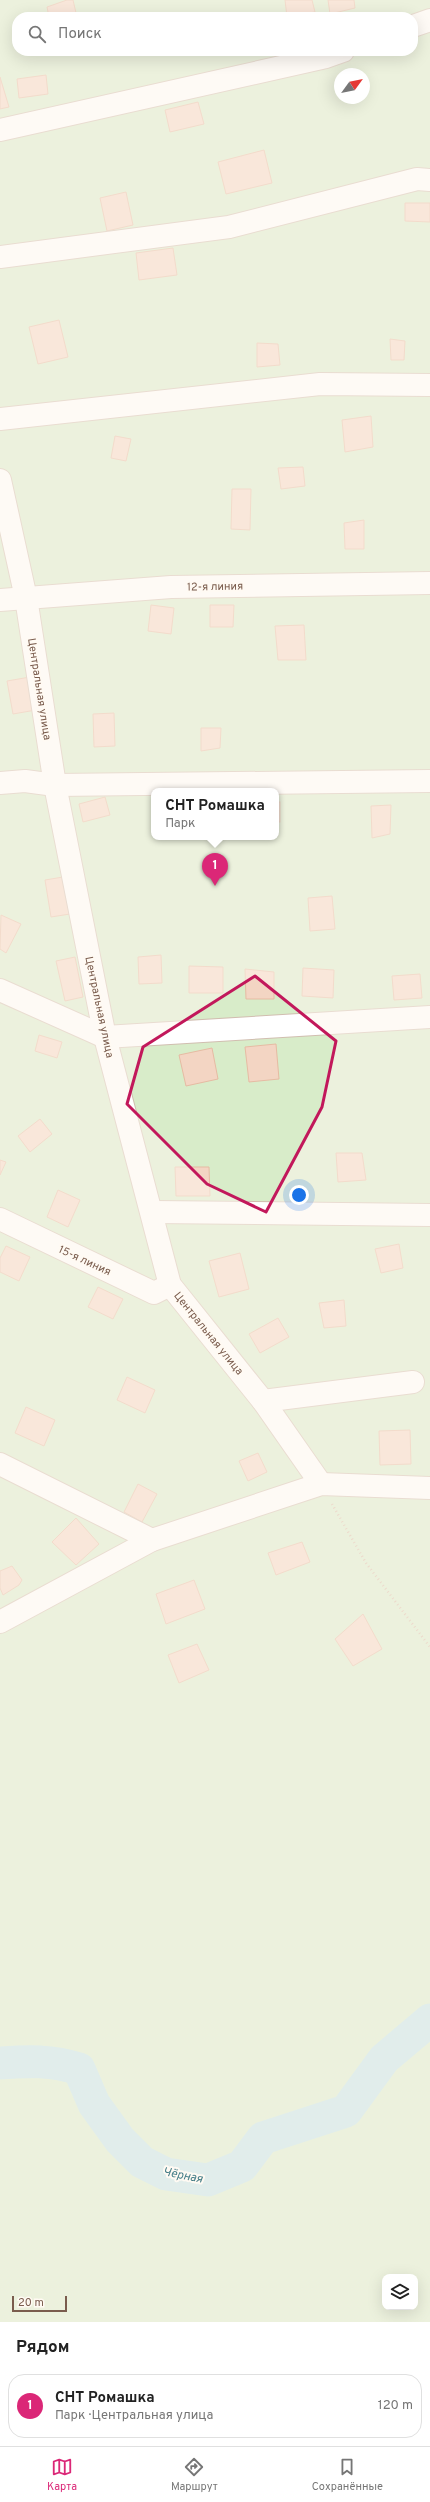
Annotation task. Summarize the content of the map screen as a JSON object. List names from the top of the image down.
{
  "streets": {
    "street": ["12-я линия", "Центральная улица", "15-я линия"]
  },
  "crossings": [
    ["12-я линия", "Центральная улица"],
    ["Центральная улица", "15-я линия"]
  ],
  "water": ["Чёрная"],
  "scale_bar": "20 m",
  "north": "top right",
  "page": {
    "search": "Поиск",
    "popup": ["СНТ Ромашка", "Парк"],
    "pins": "1",
    "scale": "20 m",
    "heading": "Рядом",
    "list": [
      {
        "mark": "1",
        "name": "СНТ Ромашка",
        "note": "Парк · Центральная улица",
        "value": "120 m"
      }
    ],
    "nav": ["Карта", "Маршрут", "Сохранённые"]
  }
}
